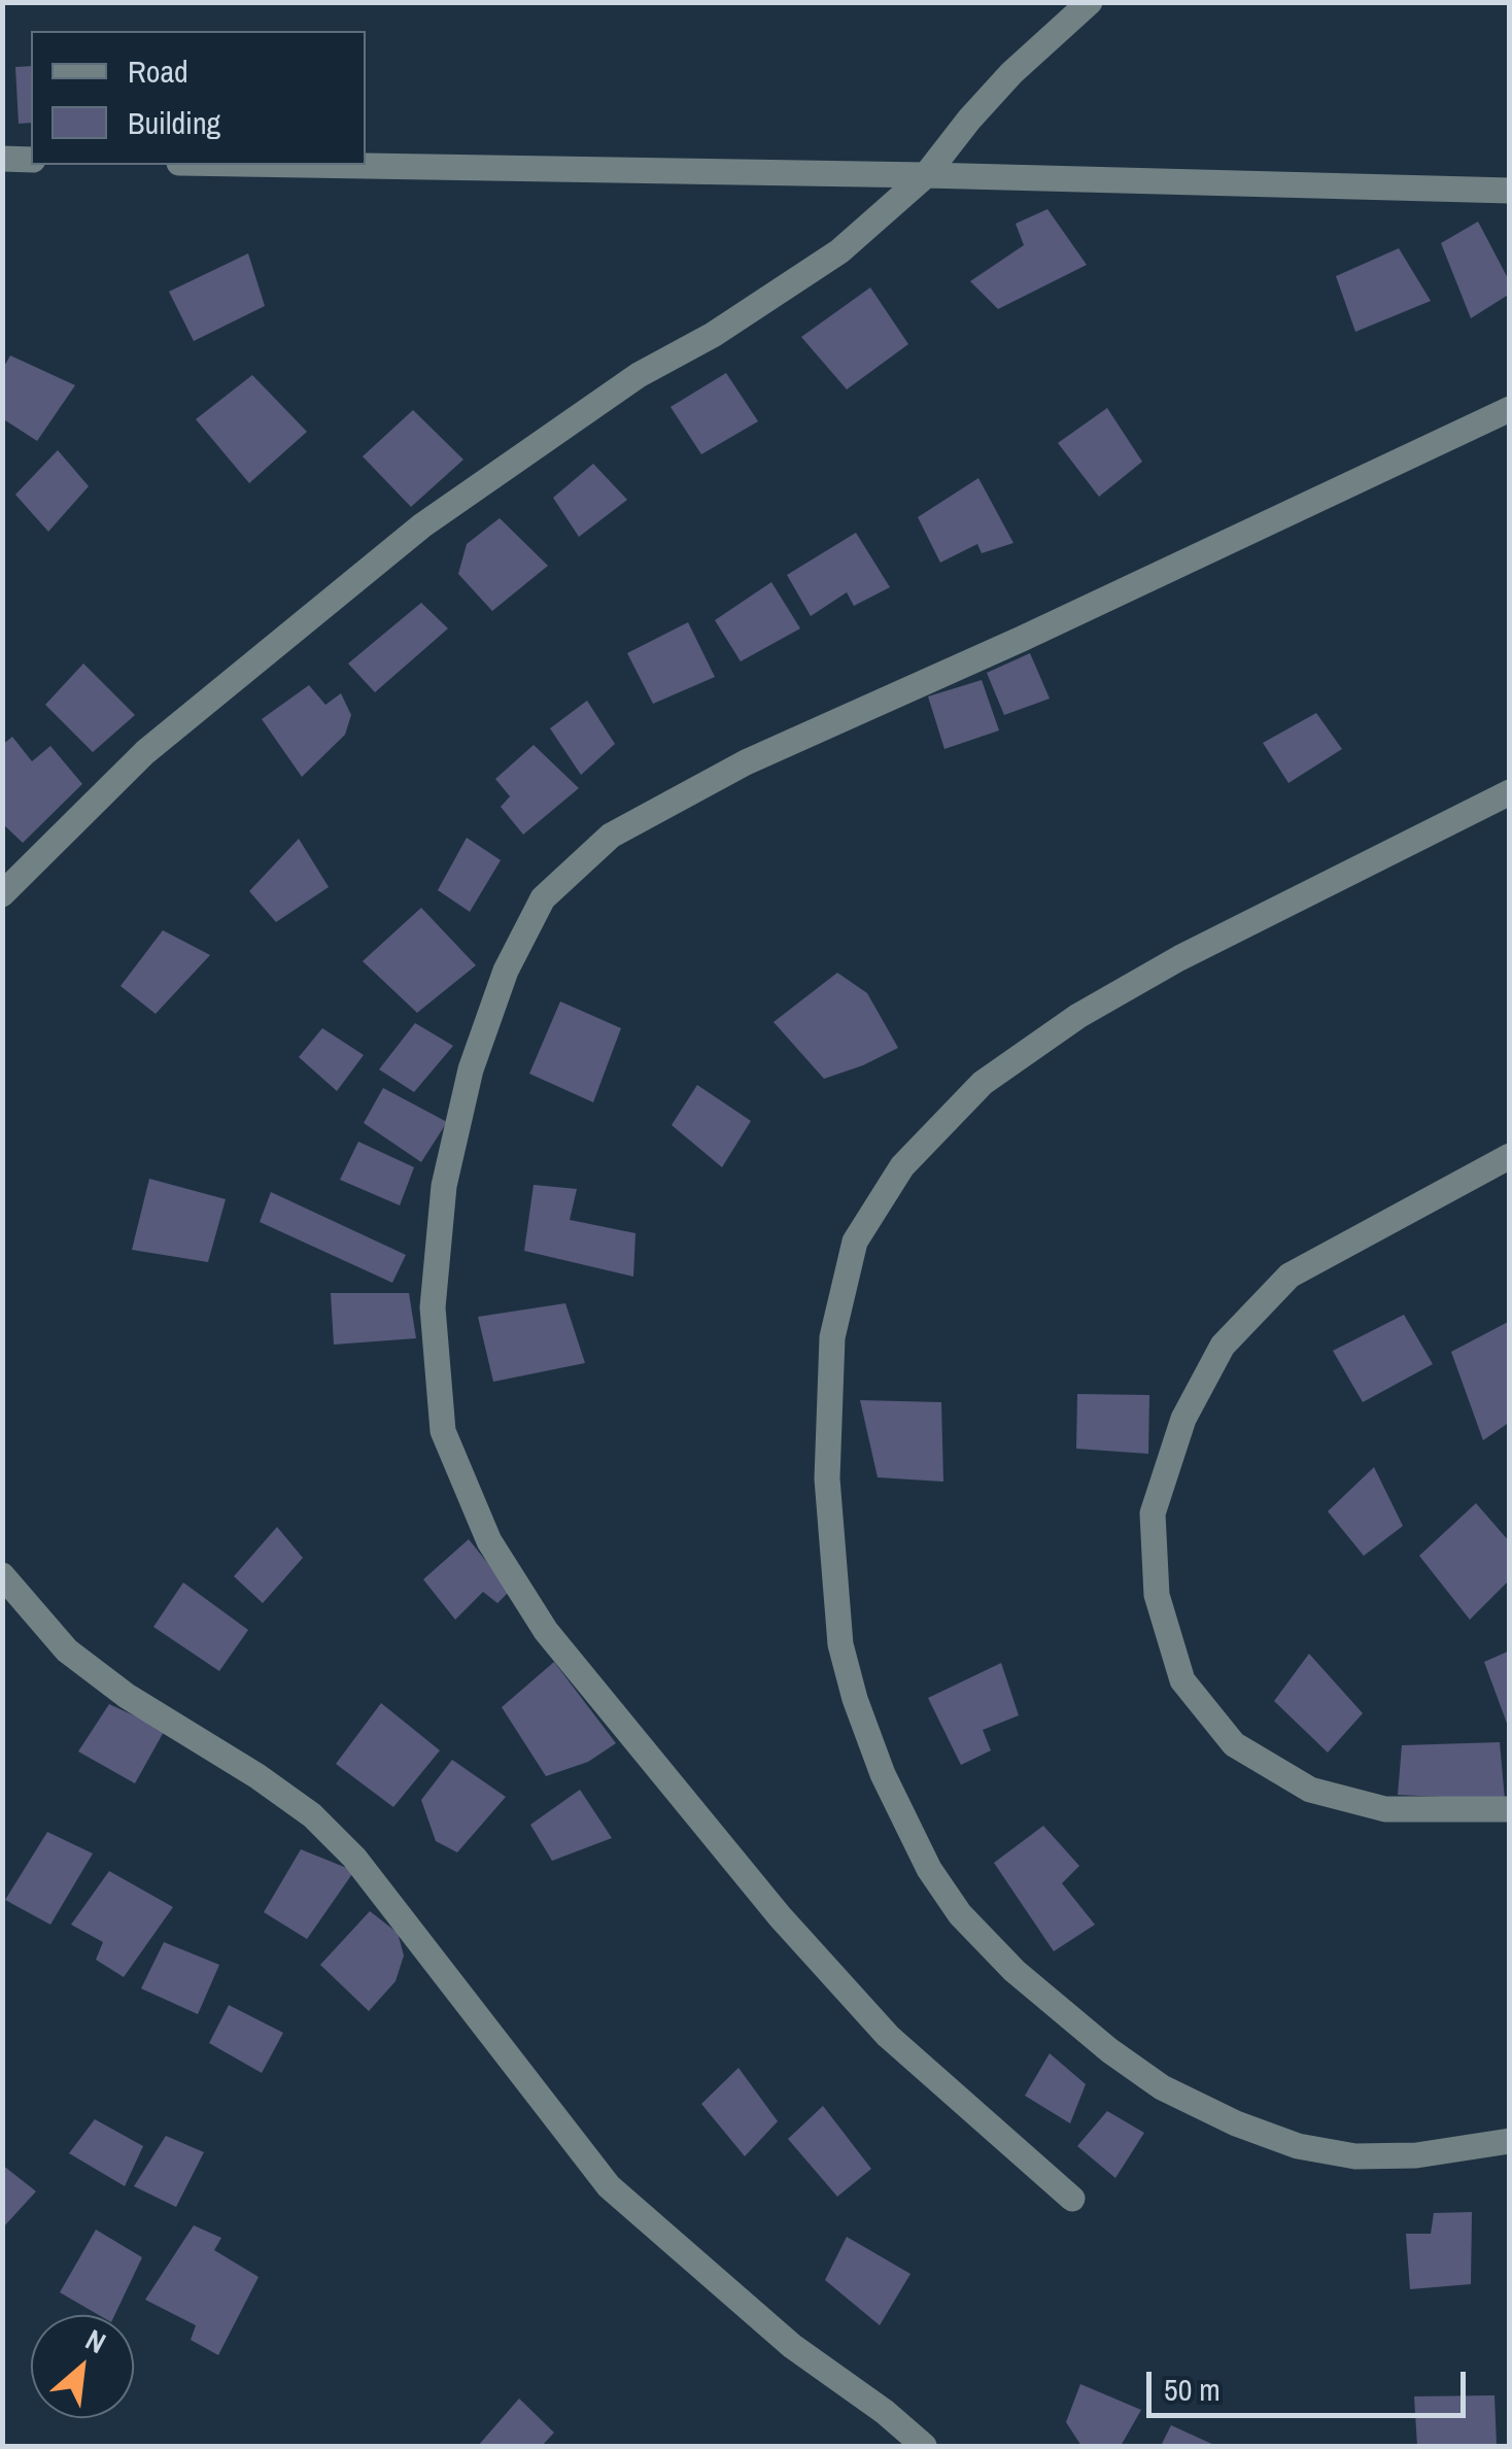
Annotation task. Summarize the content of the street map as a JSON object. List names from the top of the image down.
{
  "legend": ["Road", "Building"],
  "scale_bar": "50 m",
  "north": "top right"
}
